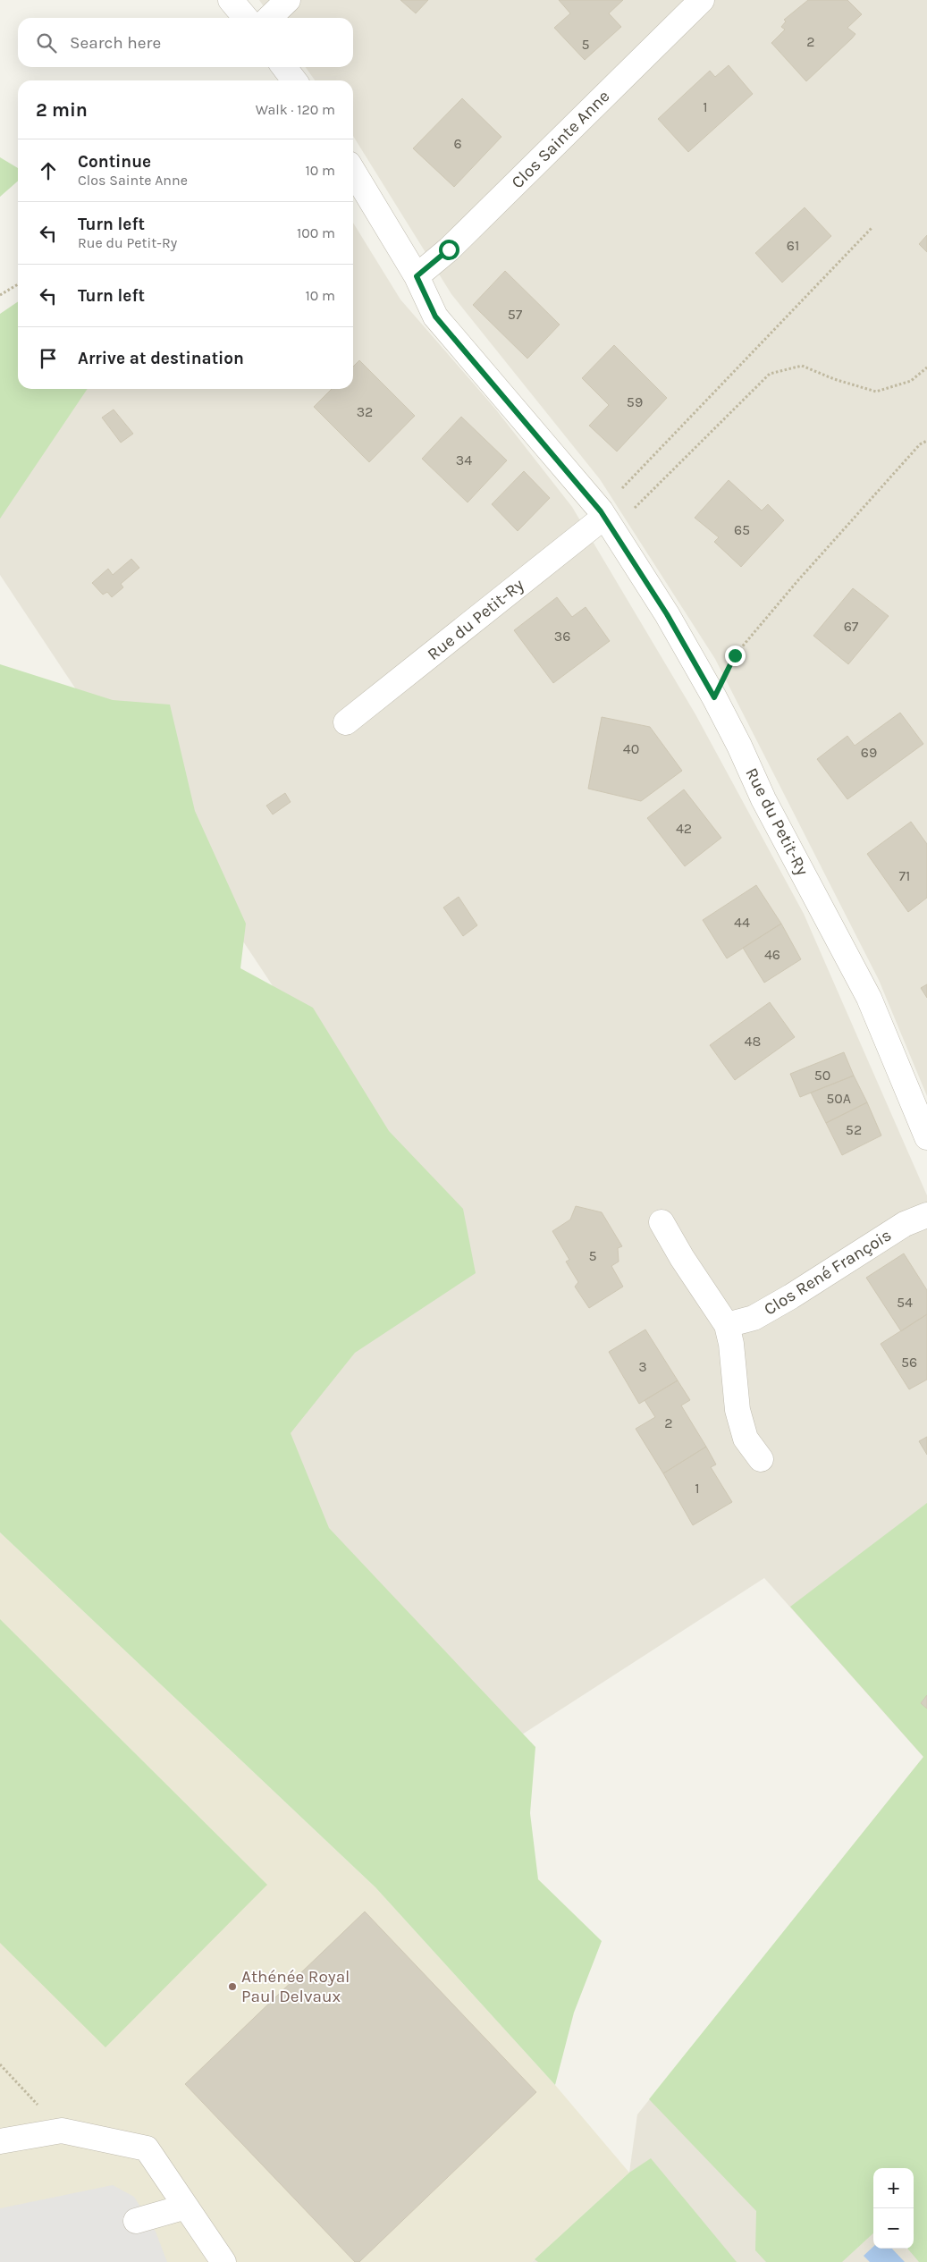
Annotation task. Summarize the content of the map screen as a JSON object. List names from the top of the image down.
{
  "streets": {
    "street": ["Clos Sainte Anne", "Rue du Petit-Ry", "Clos René François"]
  },
  "crossings": [
    ["Clos Sainte Anne", "Rue du Petit-Ry"]
  ],
  "places": ["Athénée Royal Paul Delvaux"],
  "house_numbers": [
    "2",
    "5",
    "1",
    "6",
    "61",
    "57",
    "59",
    "32",
    "34",
    "65",
    "67",
    "36",
    "40",
    "69",
    "42",
    "71",
    "44",
    "46",
    "48",
    "50",
    "50A",
    "52",
    "5",
    "54",
    "56",
    "3",
    "2",
    "1"
  ],
  "page": {
    "search": "Search here",
    "heading": ["2 min", "Walk · 120 m"],
    "list": [
      ["Continue", "Clos Sainte Anne", "10 m"],
      ["Turn left", "Rue du Petit-Ry", "100 m"],
      ["Turn left", "10 m"],
      "Arrive at destination"
    ],
    "map_buttons": ["+", "−"]
  }
}
